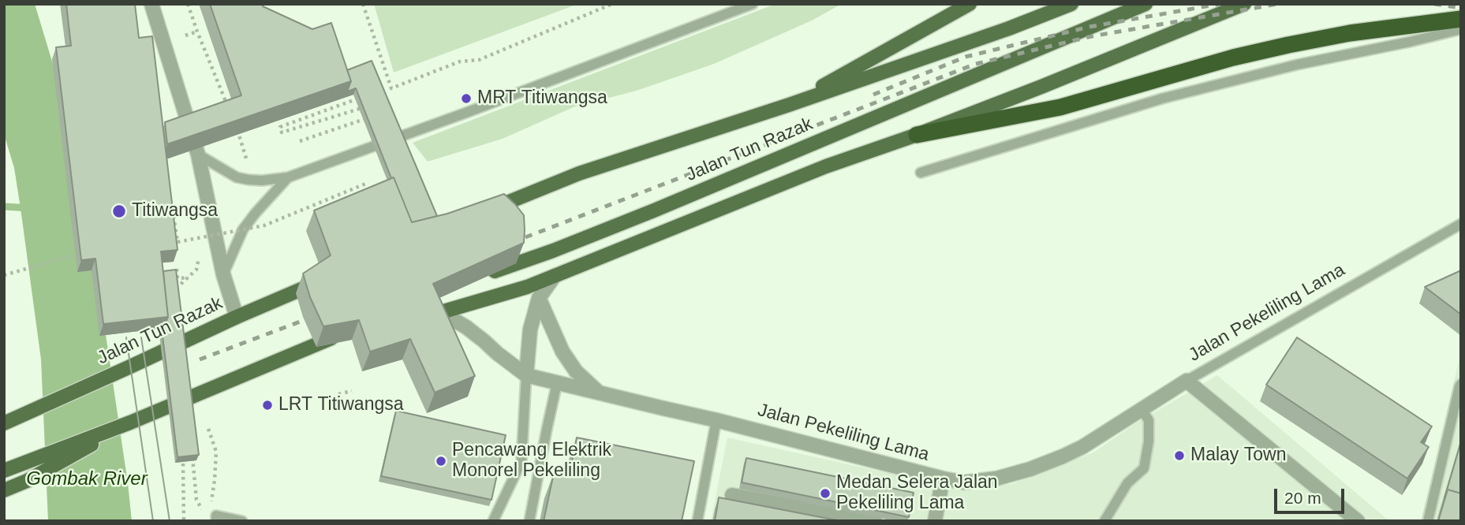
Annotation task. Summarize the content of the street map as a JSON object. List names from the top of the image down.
{
  "streets": {
    "main road": ["Jalan Tun Razak"],
    "street": ["Jalan Pekeliling Lama"]
  },
  "water": ["Gombak River"],
  "places": [
    "MRT Titiwangsa",
    "Titiwangsa",
    "LRT Titiwangsa",
    "Malay Town",
    "Pencawang Elektrik Monorel Pekeliling",
    "Medan Selera Jalan Pekeliling Lama"
  ],
  "scale_bar": "20 m"
}
